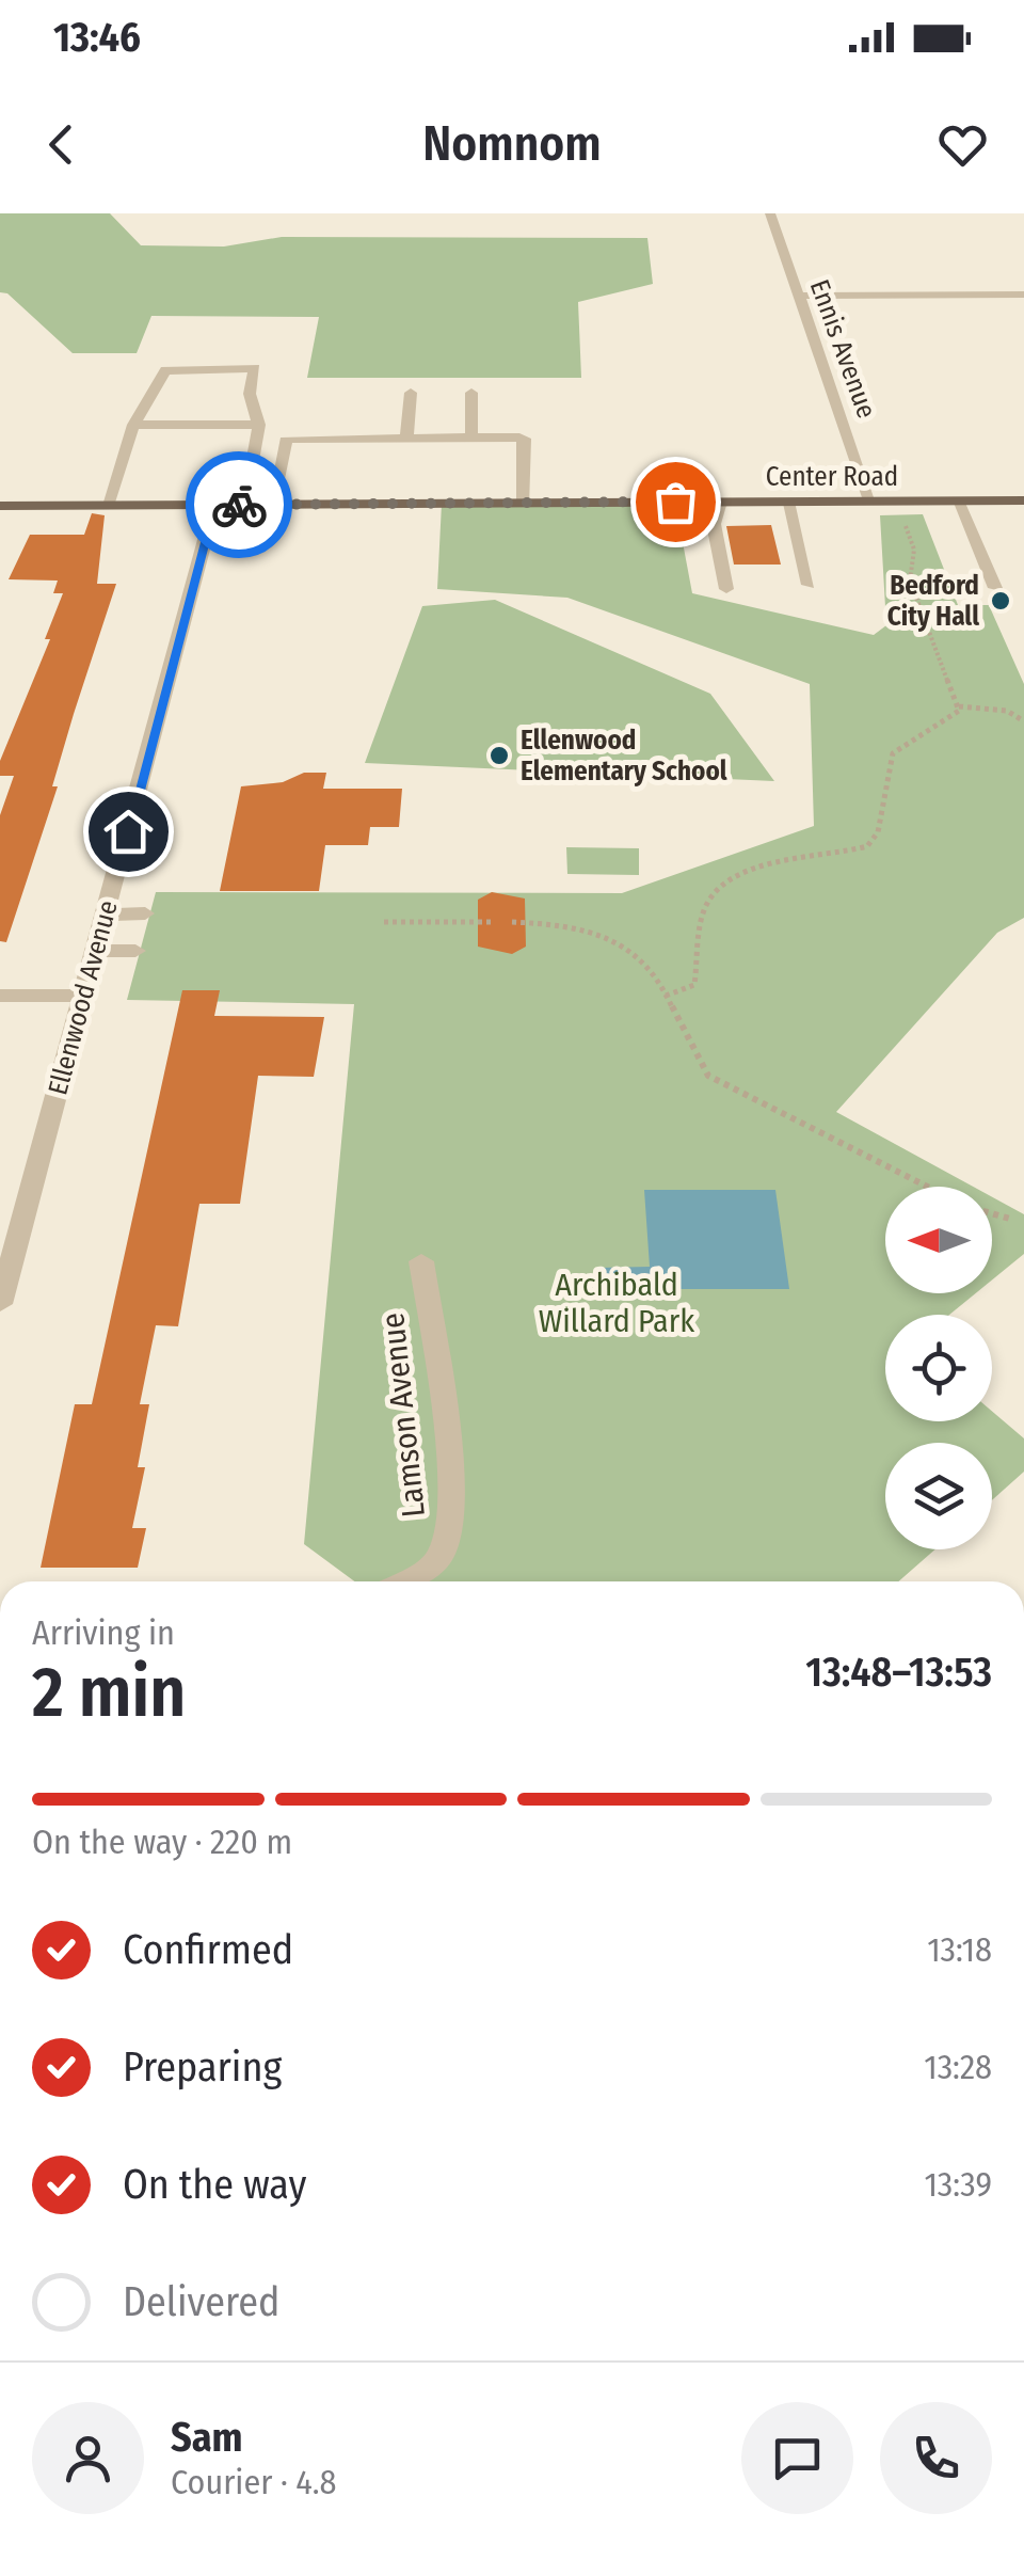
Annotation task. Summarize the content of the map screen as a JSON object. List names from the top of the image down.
{
  "streets": {
    "main road": ["Center Road"],
    "street": ["Ennis Avenue", "Ellenwood Avenue", "Lamson Avenue"]
  },
  "crossings": [
    ["Ennis Avenue", "Center Road"],
    ["Center Road", "Ellenwood Avenue"]
  ],
  "parks": ["Archibald Willard Park"],
  "places": ["Bedford City Hall", "Ellenwood Elementary School"],
  "north": "left",
  "page": {
    "status": "13:46",
    "header": "Nomnom",
    "heading": ["2 min", "Arriving in", "13:48–13:53"],
    "panel": ["Sam", "Courier · 4.8"],
    "bar": "On the way · 220 m",
    "list": [
      ["Confirmed", "13:18"],
      ["Preparing", "13:28"],
      ["On the way", "13:39"],
      "Delivered"
    ]
  }
}
